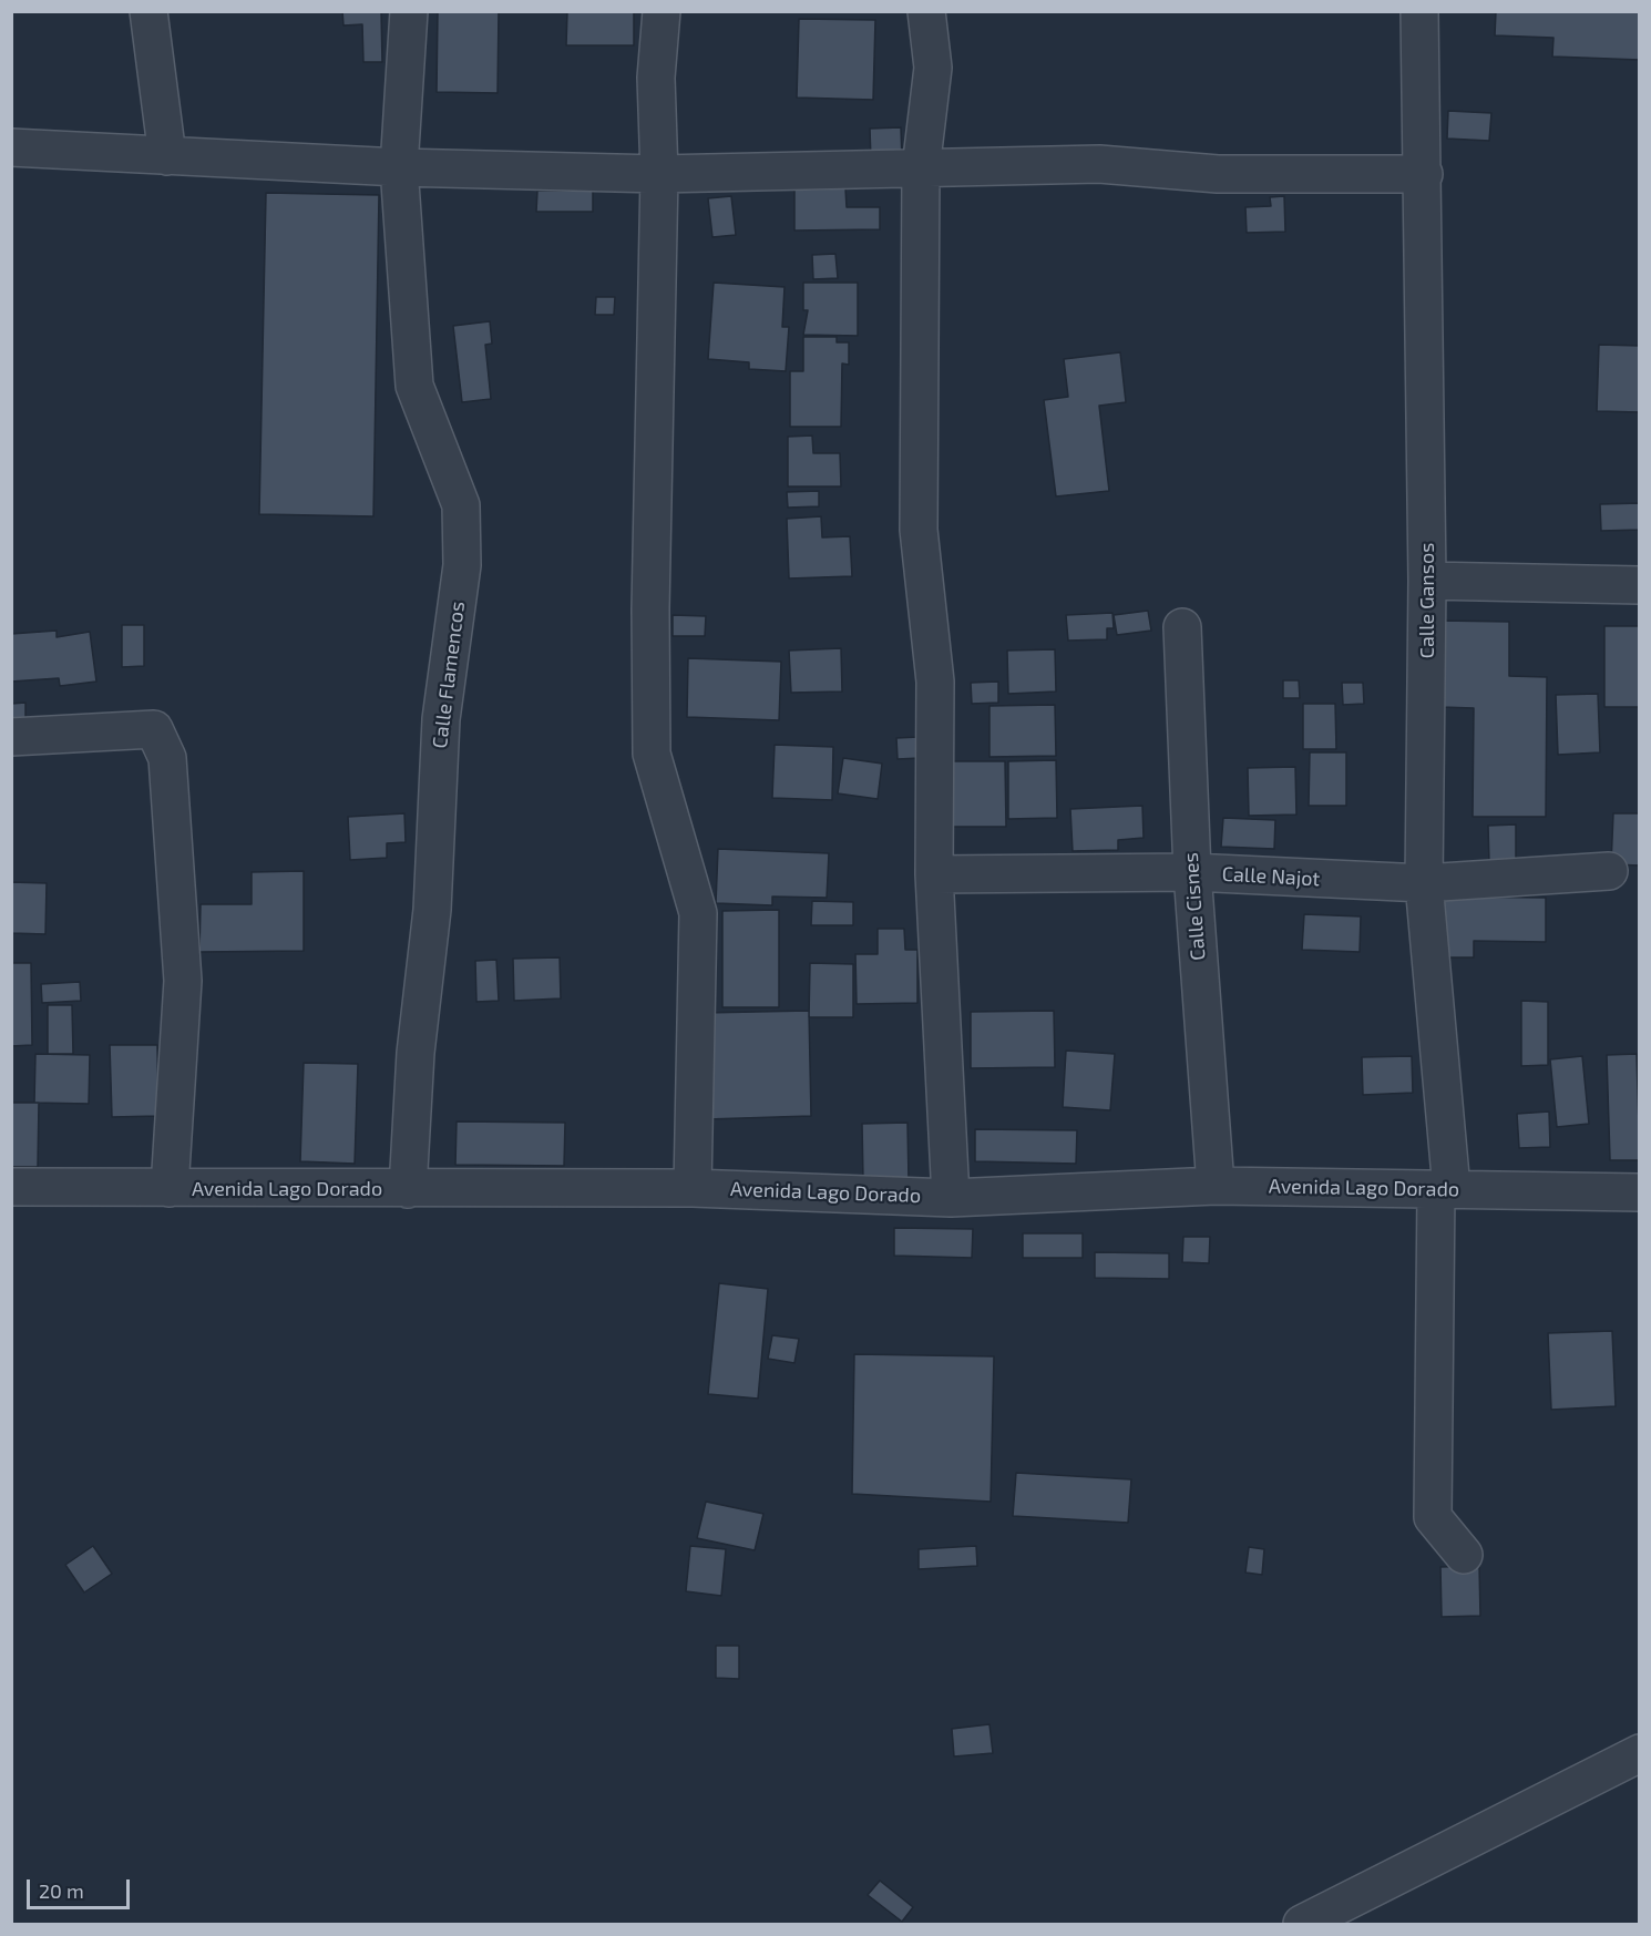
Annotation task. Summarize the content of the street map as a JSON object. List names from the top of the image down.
{
  "streets": {
    "street": [
      "Calle Gansos",
      "Calle Flamencos",
      "Calle Najot",
      "Calle Cisnes",
      "Avenida Lago Dorado"
    ]
  },
  "crossings": [
    ["Calle Gansos", "Calle Najot"],
    ["Calle Gansos", "Avenida Lago Dorado"],
    ["Calle Flamencos", "Avenida Lago Dorado"],
    ["Calle Najot", "Calle Cisnes"],
    ["Calle Cisnes", "Avenida Lago Dorado"]
  ],
  "scale_bar": "20 m"
}
